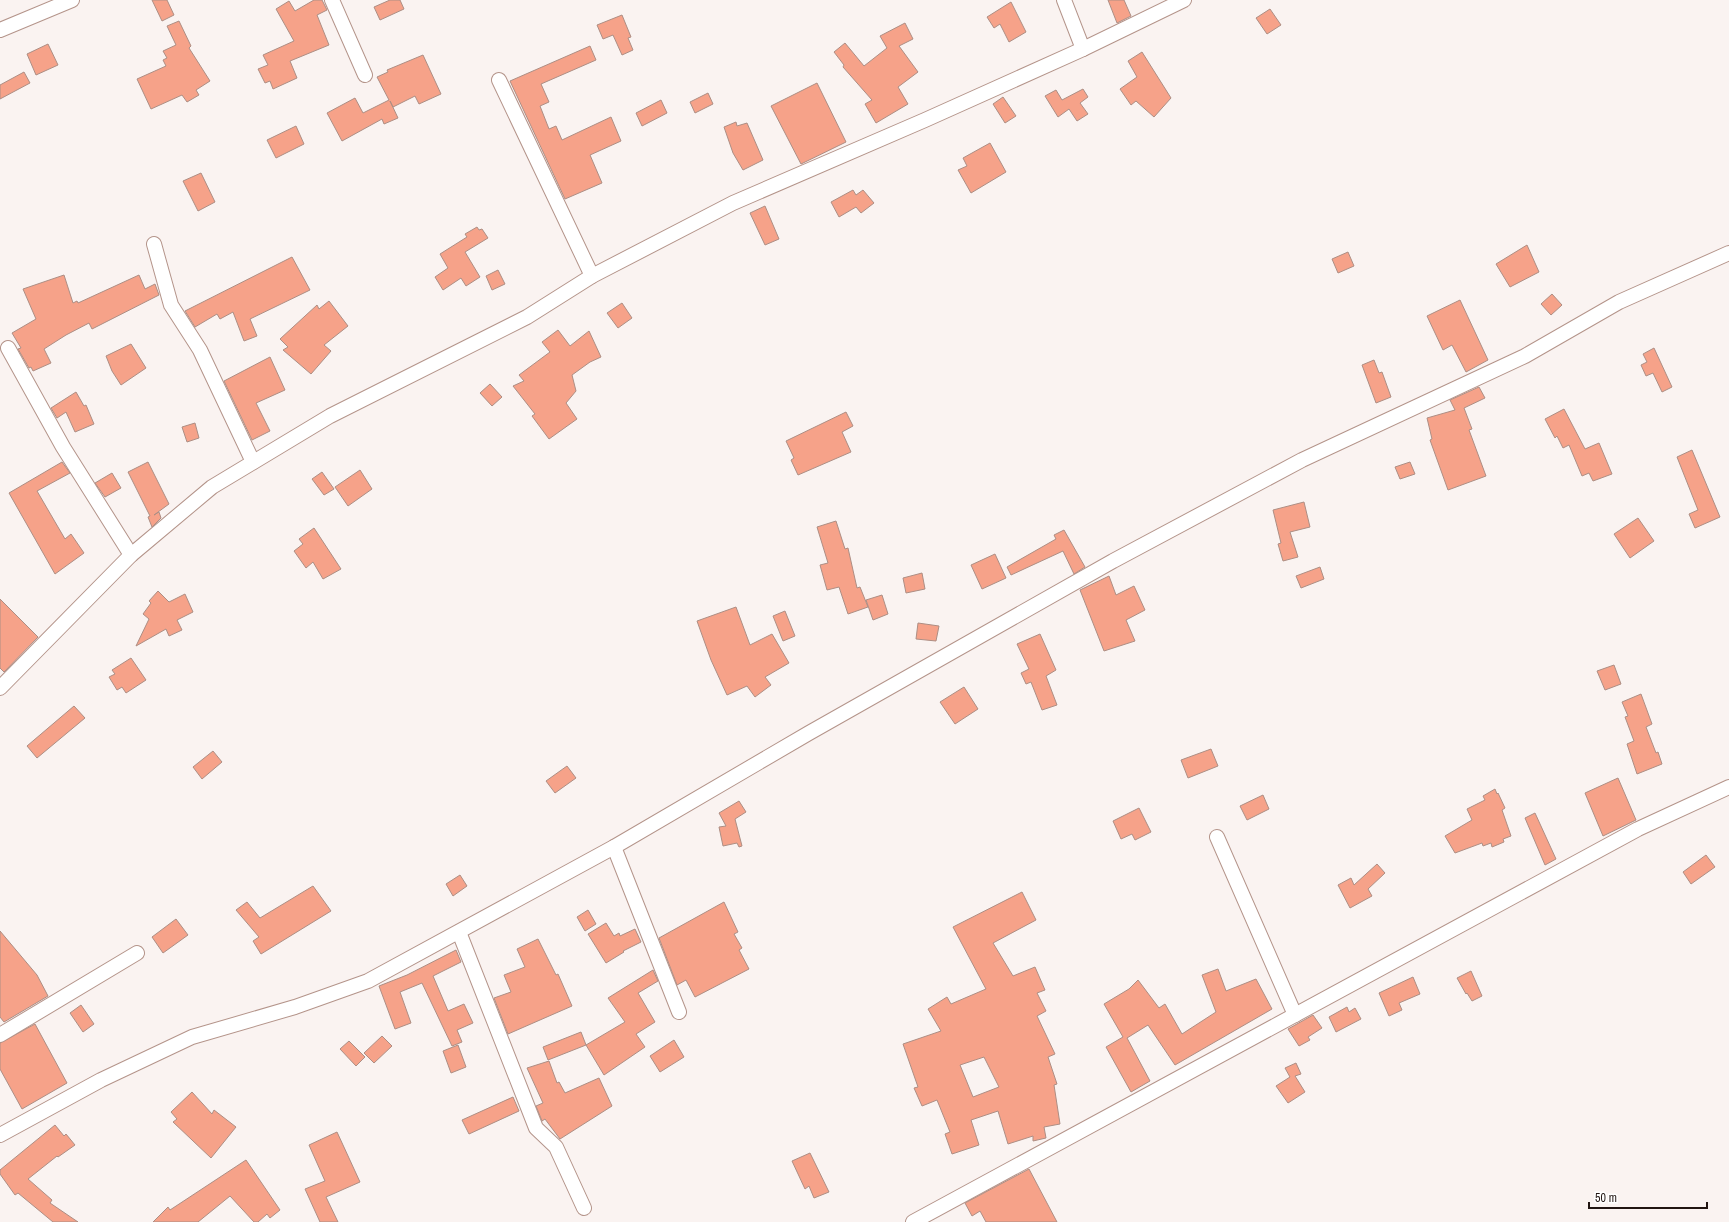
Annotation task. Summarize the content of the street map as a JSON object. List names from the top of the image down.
{
  "scale_bar": "50 m"
}
